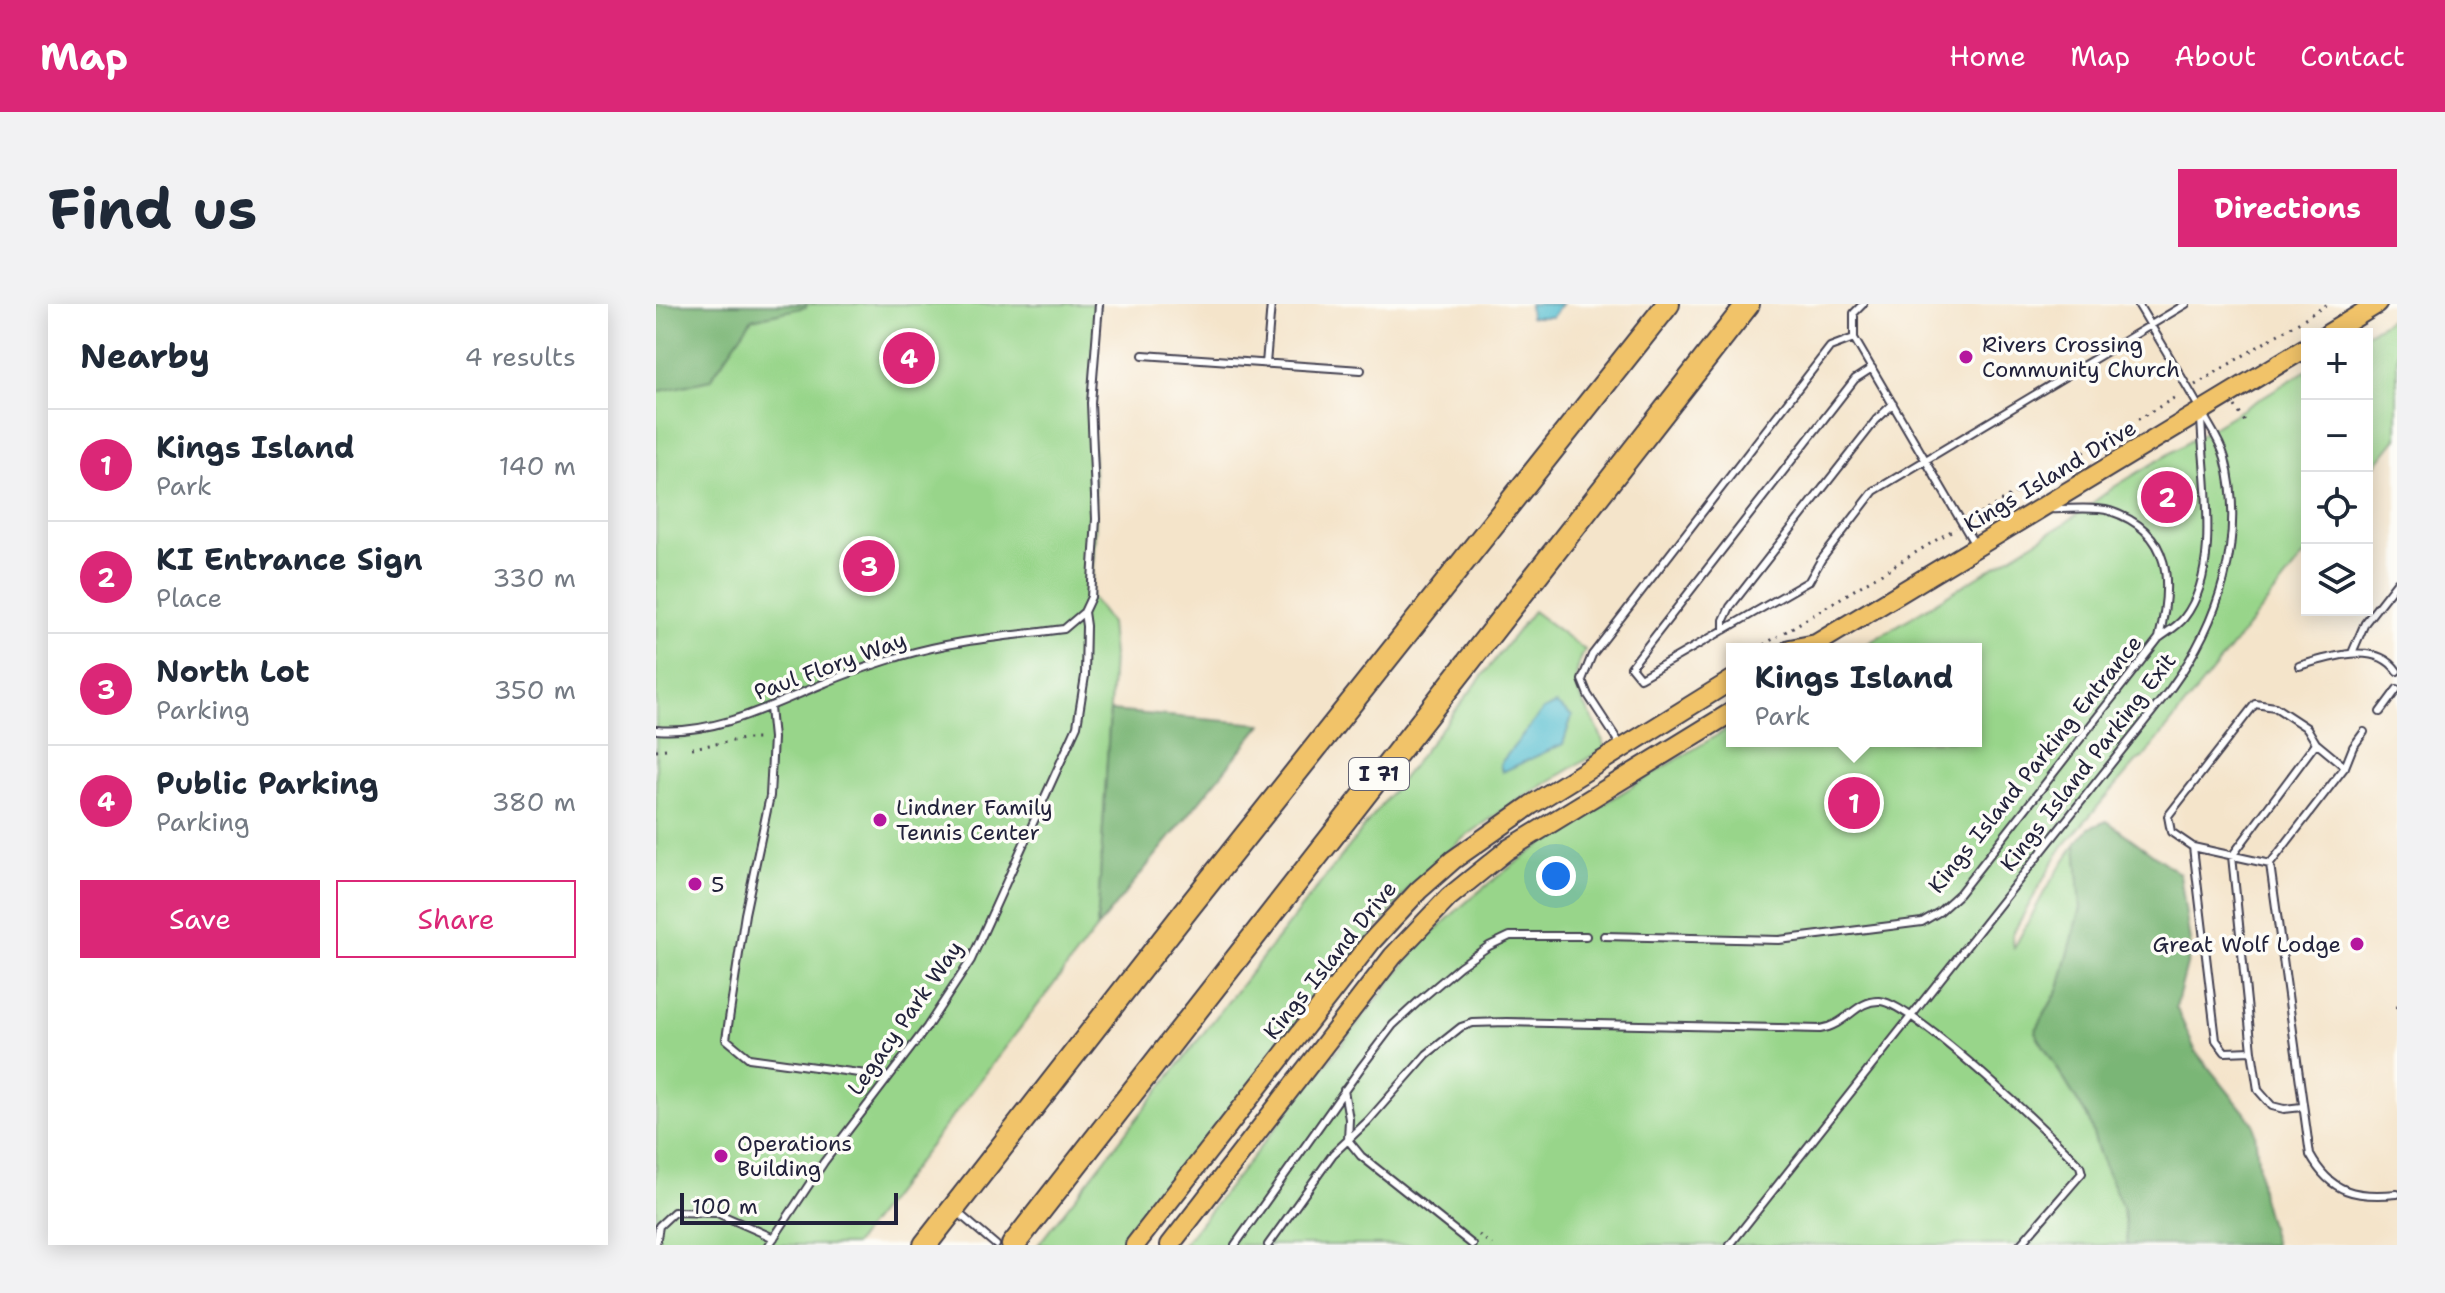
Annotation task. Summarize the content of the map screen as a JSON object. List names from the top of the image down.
{
  "streets": {
    "highway": ["I 71"],
    "main road": ["Kings Island Drive"],
    "lane": [
      "Paul Flory Way",
      "Kings Island Parking Exit",
      "Kings Island Parking Entrance",
      "Legacy Park Way"
    ]
  },
  "crossings": [
    ["Kings Island Drive", "Kings Island Parking Exit"],
    ["Kings Island Drive", "Kings Island Parking Entrance"],
    ["Paul Flory Way", "Legacy Park Way"],
    ["Kings Island Parking Exit", "Kings Island Parking Entrance"]
  ],
  "places": [
    "Rivers Crossing Community Church",
    "Lindner Family Tennis Center",
    "5",
    "Great Wolf Lodge",
    "Operations Building"
  ],
  "scale_bar": "100 m",
  "page": {
    "header": "Map",
    "nav": [
      "Home",
      "Map",
      "About",
      "Contact"
    ],
    "buttons": [
      "Directions",
      ["Save", "Share"]
    ],
    "title": "Find us",
    "heading": ["Nearby", "4 results"],
    "map_buttons": ["+", "−"],
    "pins": [
      "4",
      "2",
      "3",
      "1"
    ],
    "list": [
      {
        "mark": "1",
        "name": "Kings Island",
        "note": "Park",
        "value": "140 m"
      },
      {
        "mark": "2",
        "name": "KI Entrance Sign",
        "note": "Place",
        "value": "330 m"
      },
      {
        "mark": "3",
        "name": "North Lot",
        "note": "Parking",
        "value": "350 m"
      },
      {
        "mark": "4",
        "name": "Public Parking",
        "note": "Parking",
        "value": "380 m"
      }
    ],
    "popup": ["Kings Island", "Park"],
    "scale": "100 m"
  }
}
